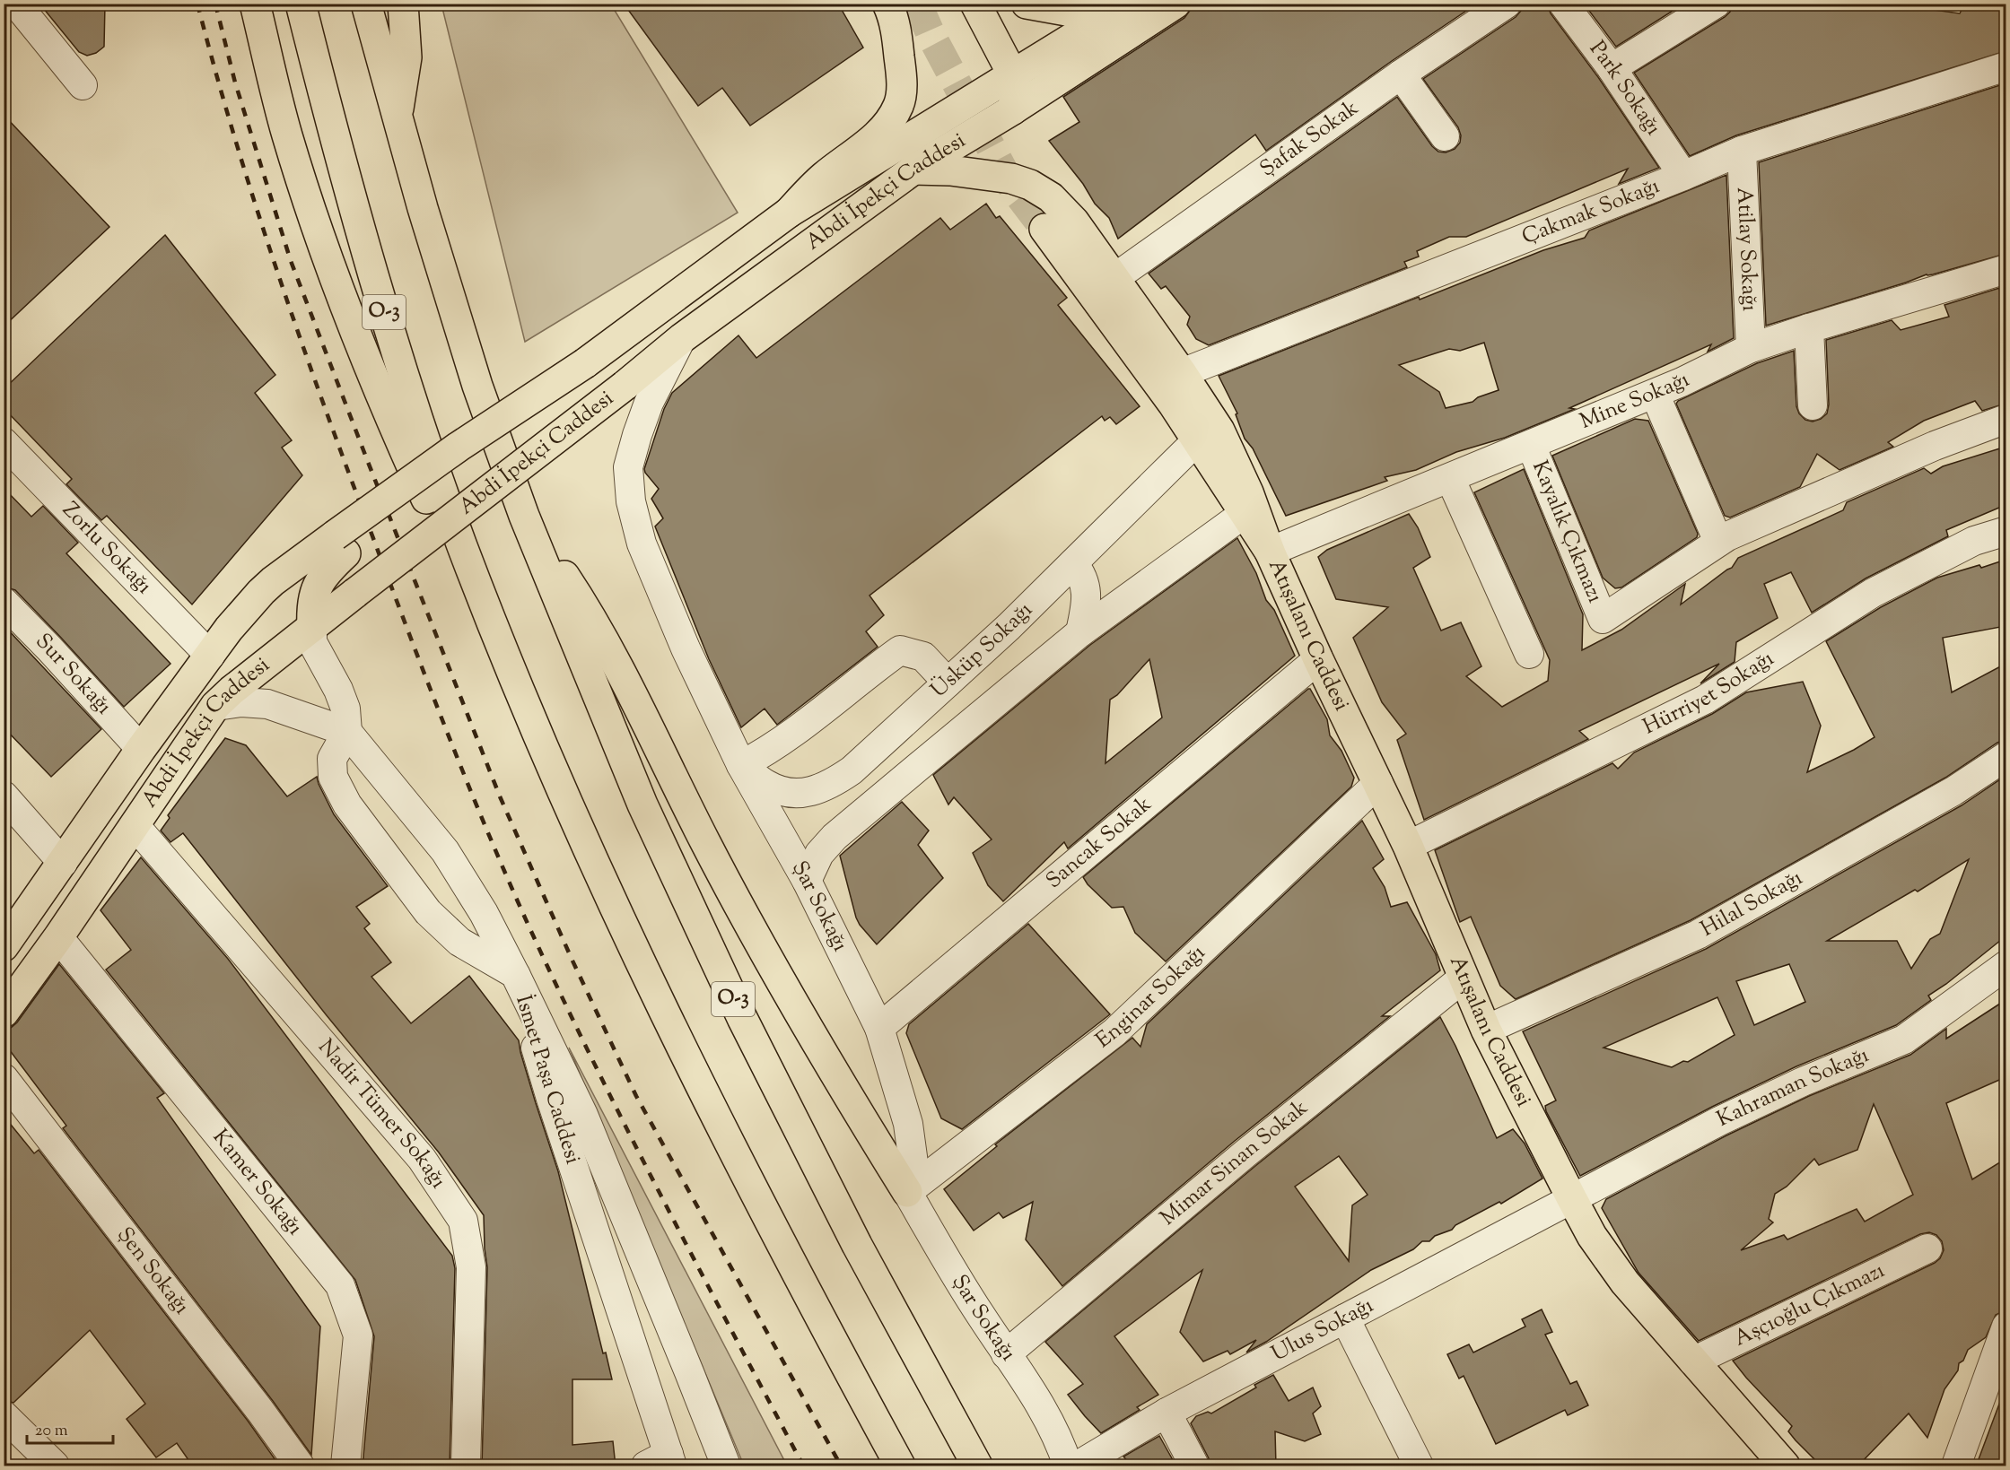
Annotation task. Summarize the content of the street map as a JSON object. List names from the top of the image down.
{
  "streets": {
    "main road": ["Abdi İpekçi Caddesi", "O-3", "Atışalanı Caddesi"],
    "street": [
      "Park Sokağı",
      "Şafak Sokak",
      "Çakmak Sokağı",
      "Atilay Sokağı",
      "Mine Sokağı",
      "Kayalık Çıkmazı",
      "Zorlu Sokağı",
      "Üsküp Sokağı",
      "Sur Sokağı",
      "Hürriyet Sokağı",
      "Sancak Sokak",
      "Hilal Sokağı",
      "Şar Sokağı",
      "Enginar Sokağı",
      "İsmet Paşa Caddesi",
      "Kahraman Sokağı",
      "Nadir Tümer Sokağı",
      "Mimar Sinan Sokak",
      "Kamer Sokağı",
      "Şen Sokağı",
      "Aşçıoğlu Çıkmazı",
      "Ulus Sokağı"
    ]
  },
  "crossings": [
    ["Park Sokağı", "Çakmak Sokağı"],
    ["Abdi İpekçi Caddesi", "Zorlu Sokağı"],
    ["Abdi İpekçi Caddesi", "Sur Sokağı"],
    ["Abdi İpekçi Caddesi", "Şar Sokağı"],
    ["Abdi İpekçi Caddesi", "Nadir Tümer Sokağı"],
    ["Abdi İpekçi Caddesi", "Kamer Sokağı"],
    ["Çakmak Sokağı", "Atilay Sokağı"],
    ["Atilay Sokağı", "Mine Sokağı"],
    ["Mine Sokağı", "Kayalık Çıkmazı"],
    ["Mine Sokağı", "Atışalanı Caddesi"],
    ["Atışalanı Caddesi", "Hürriyet Sokağı"],
    ["Atışalanı Caddesi", "Sancak Sokak"],
    ["Atışalanı Caddesi", "Hilal Sokağı"],
    ["Atışalanı Caddesi", "Enginar Sokağı"],
    ["Atışalanı Caddesi", "Kahraman Sokağı"],
    ["Atışalanı Caddesi", "Mimar Sinan Sokak"],
    ["Atışalanı Caddesi", "Aşçıoğlu Çıkmazı"],
    ["Atışalanı Caddesi", "Ulus Sokağı"],
    ["Üsküp Sokağı", "Şar Sokağı"],
    ["Sancak Sokak", "Şar Sokağı"],
    ["Şar Sokağı", "Enginar Sokağı"],
    ["Şar Sokağı", "Mimar Sinan Sokak"],
    ["Kahraman Sokağı", "Ulus Sokağı"]
  ],
  "scale_bar": "20 m"
}
